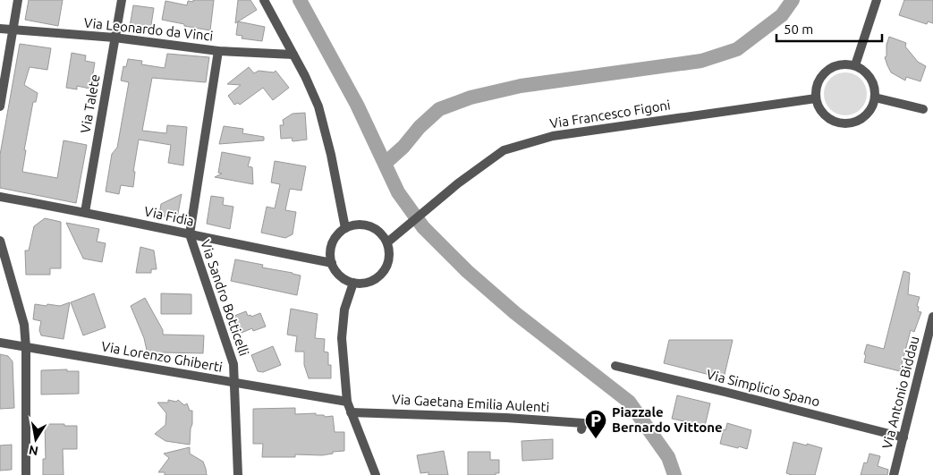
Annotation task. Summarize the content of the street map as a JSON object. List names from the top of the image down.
{
  "streets": {
    "street": [
      "Via Leonardo da Vinci",
      "Via Talete",
      "Via Francesco Figoni",
      "Via Fidia",
      "Via Sandro Botticelli",
      "Via Lorenzo Ghiberti",
      "Via Simplicio Spano",
      "Via Antonio Biddau",
      "Via Gaetana Emilia Aulenti"
    ]
  },
  "crossings": [
    ["Via Leonardo da Vinci", "Via Talete"],
    ["Via Leonardo da Vinci", "Via Sandro Botticelli"],
    ["Via Talete", "Via Fidia"],
    ["Via Francesco Figoni", "Via Fidia"],
    ["Via Fidia", "Via Sandro Botticelli"],
    ["Via Sandro Botticelli", "Via Lorenzo Ghiberti"],
    ["Via Simplicio Spano", "Via Antonio Biddau"]
  ],
  "places": {
    "parking": ["Piazzale Bernardo Vittone"]
  },
  "scale_bar": "50 m",
  "north": "bottom"
}
